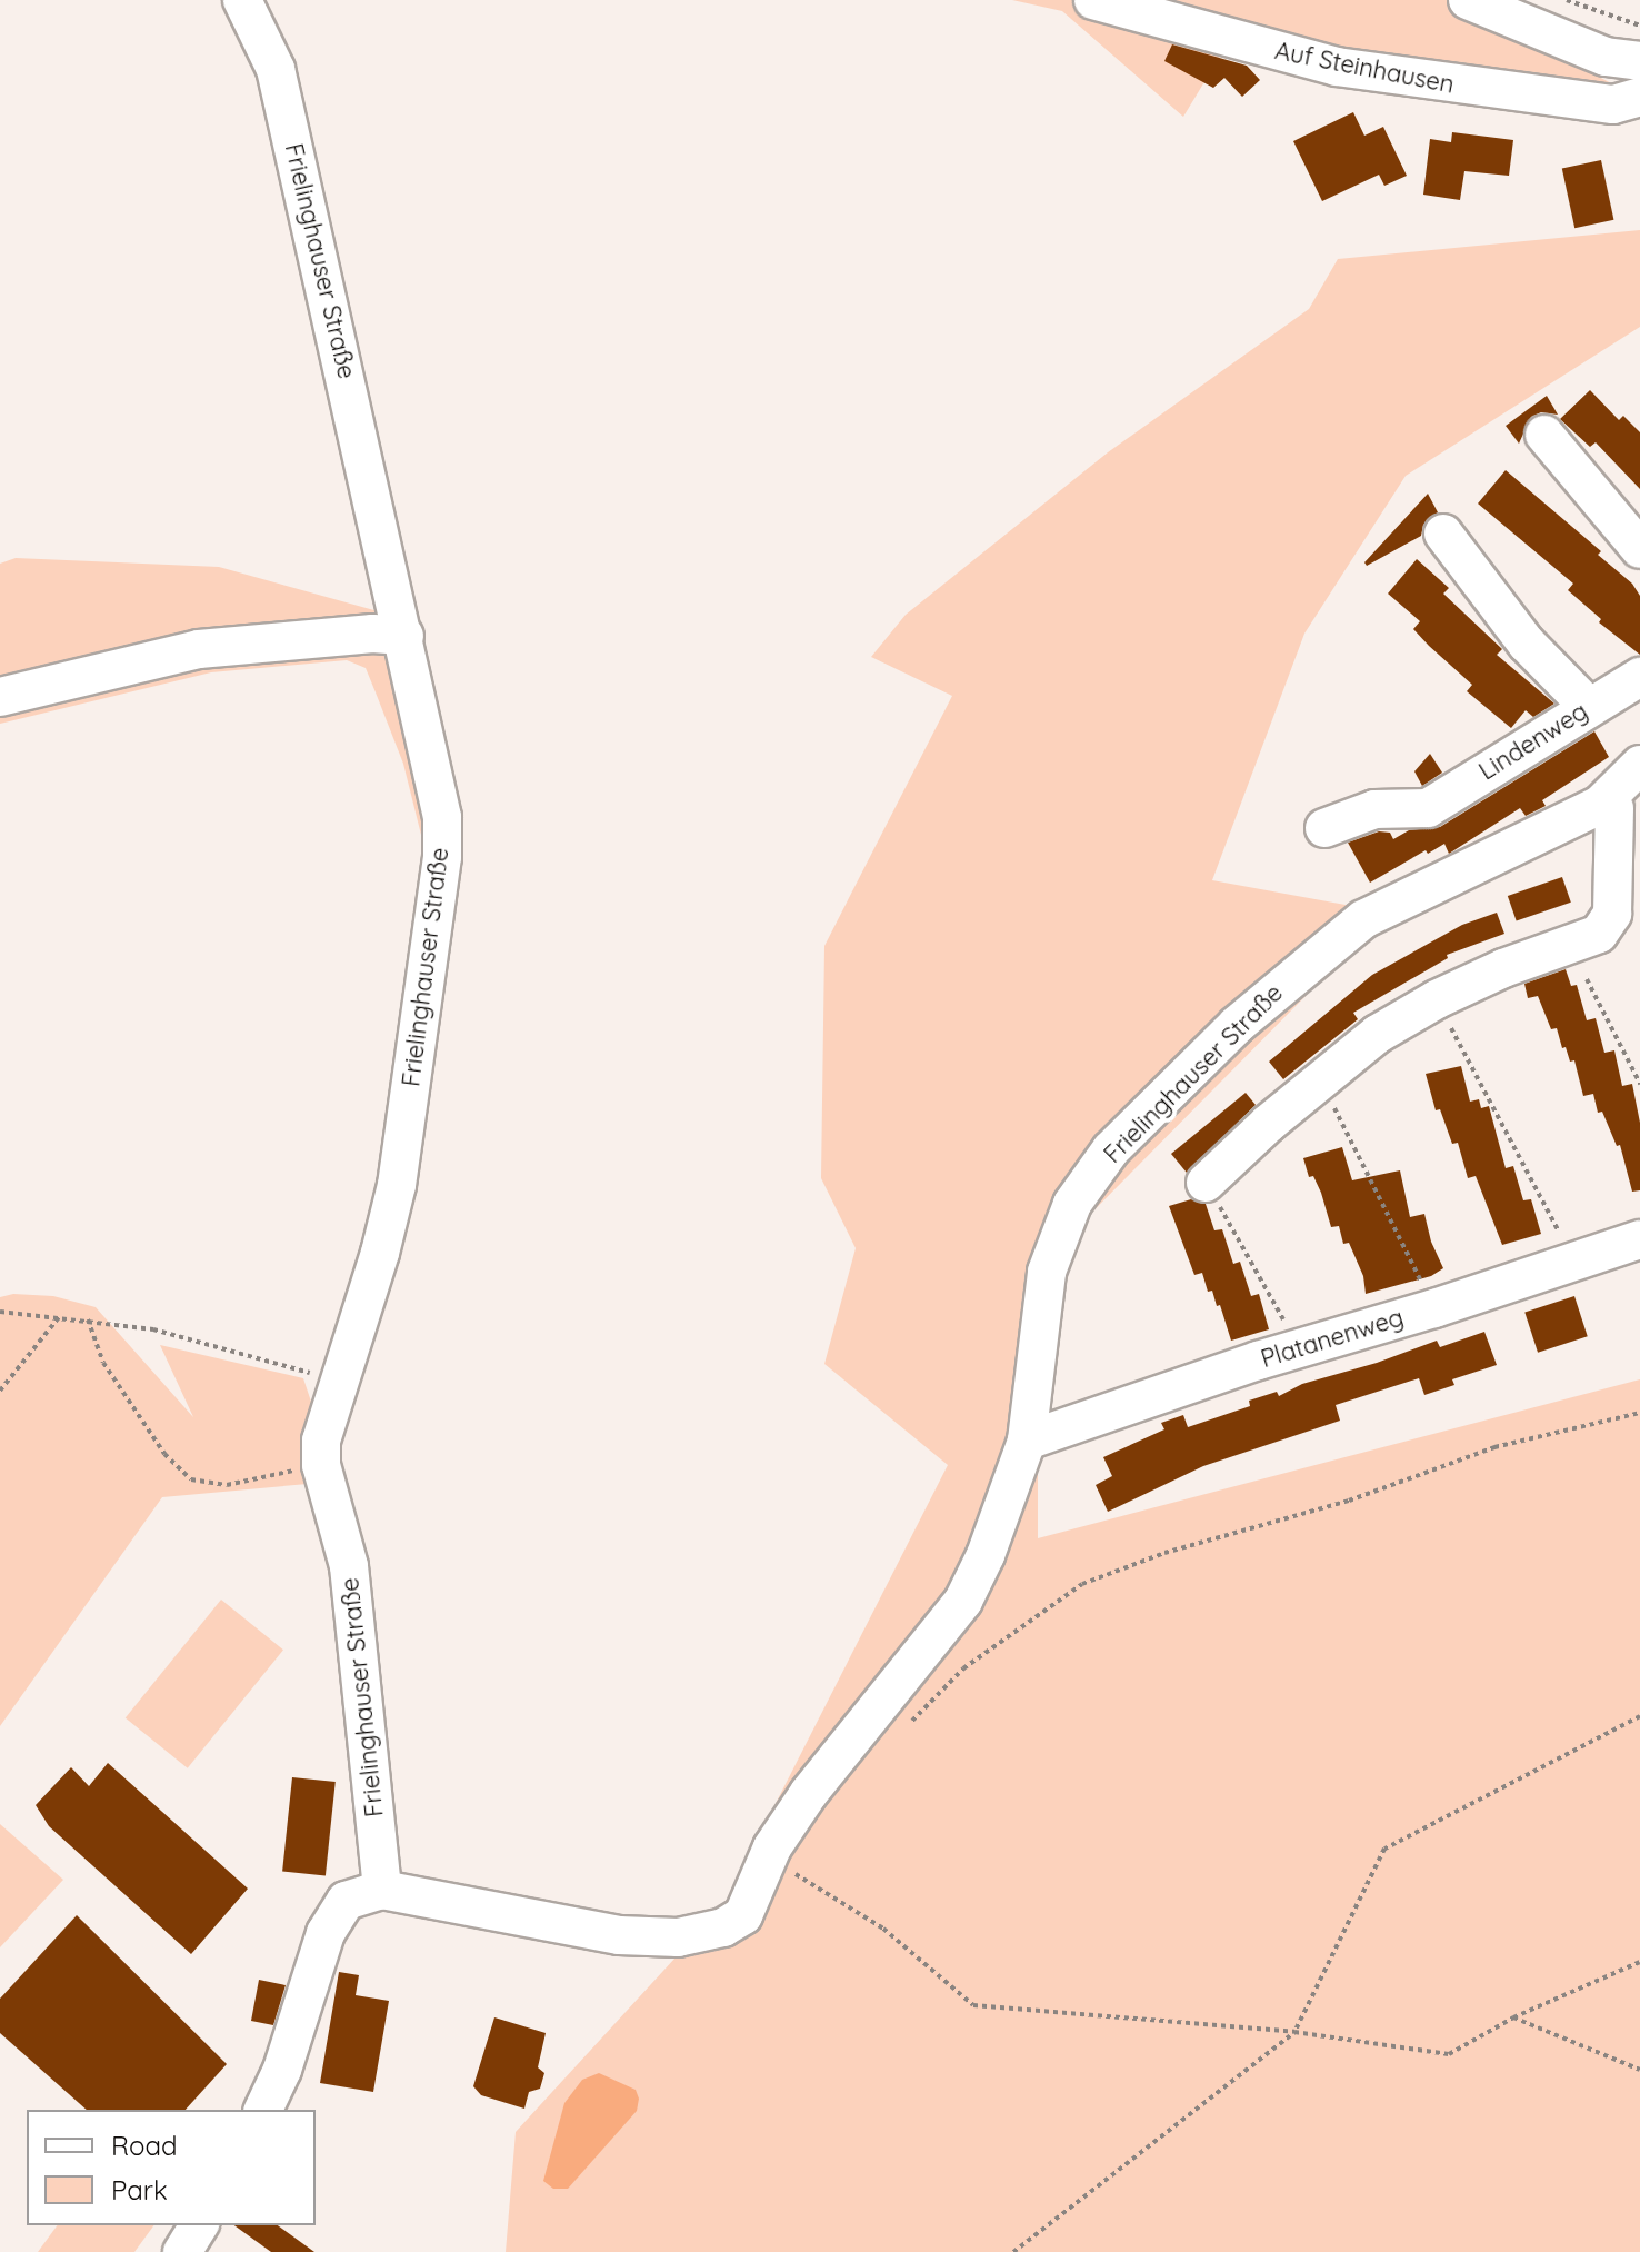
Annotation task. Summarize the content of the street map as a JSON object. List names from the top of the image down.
{
  "streets": {
    "street": [
      "Auf Steinhausen",
      "Frielinghauser Straße",
      "Lindenweg",
      "Platanenweg"
    ]
  },
  "crossings": [
    ["Frielinghauser Straße", "Platanenweg"]
  ],
  "legend": ["Road", "Park"]
}
